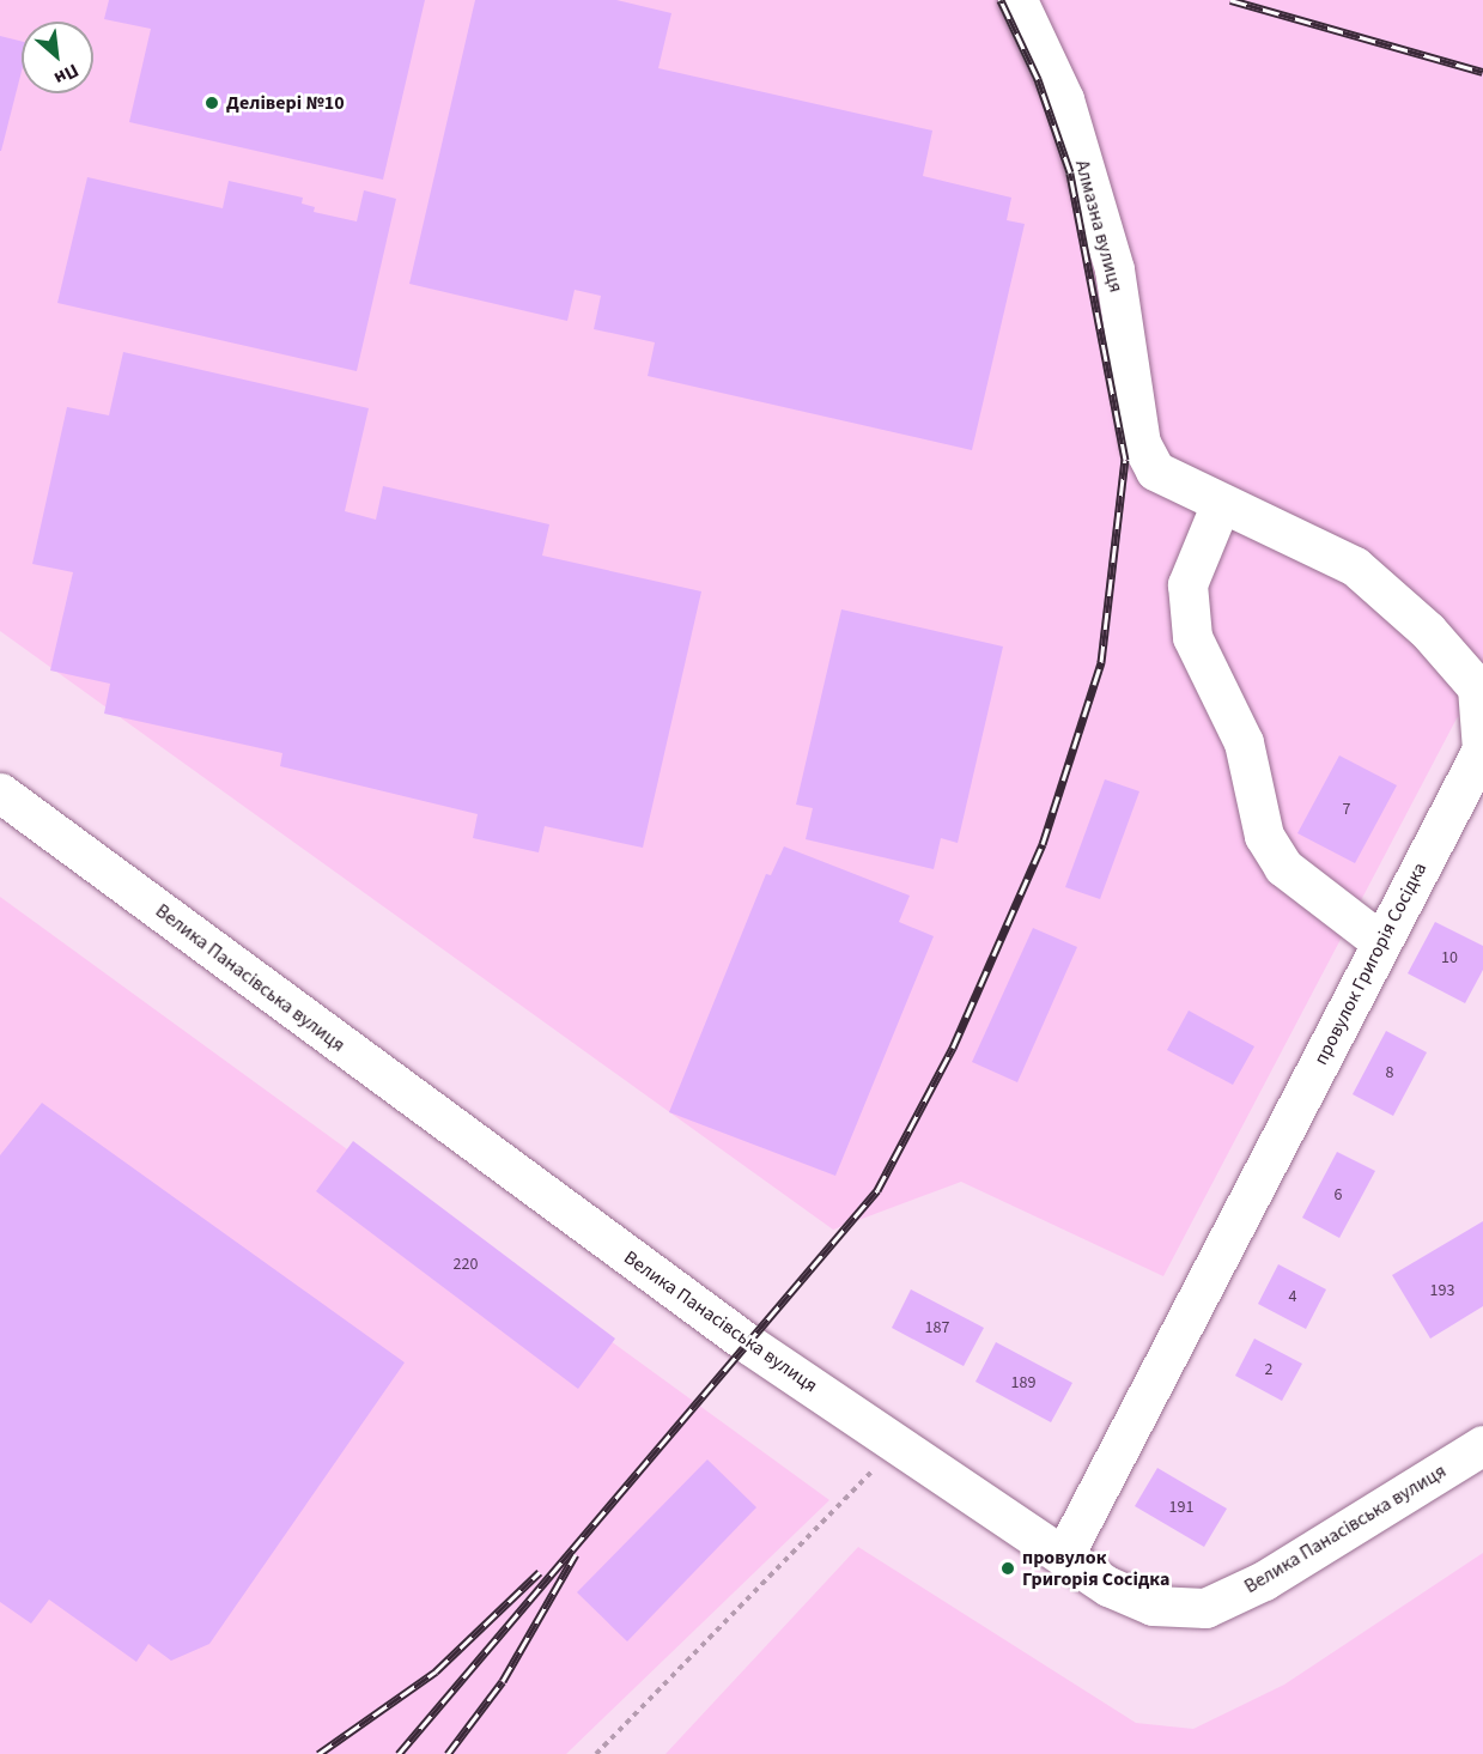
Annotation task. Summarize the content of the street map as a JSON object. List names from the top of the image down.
{
  "streets": {
    "street": ["Алмазна вулиця", "провулок Григорія Сосідка", "Велика Панасівська вулиця"]
  },
  "crossings": [
    ["Алмазна вулиця", "провулок Григорія Сосідка"],
    ["провулок Григорія Сосідка", "Велика Панасівська вулиця"]
  ],
  "places": ["Делівері №10", "провулок Григорія Сосідка"],
  "house_numbers": [
    "7",
    "10",
    "8",
    "6",
    "220",
    "193",
    "4",
    "187",
    "2",
    "189",
    "191"
  ],
  "north": "bottom right"
}
